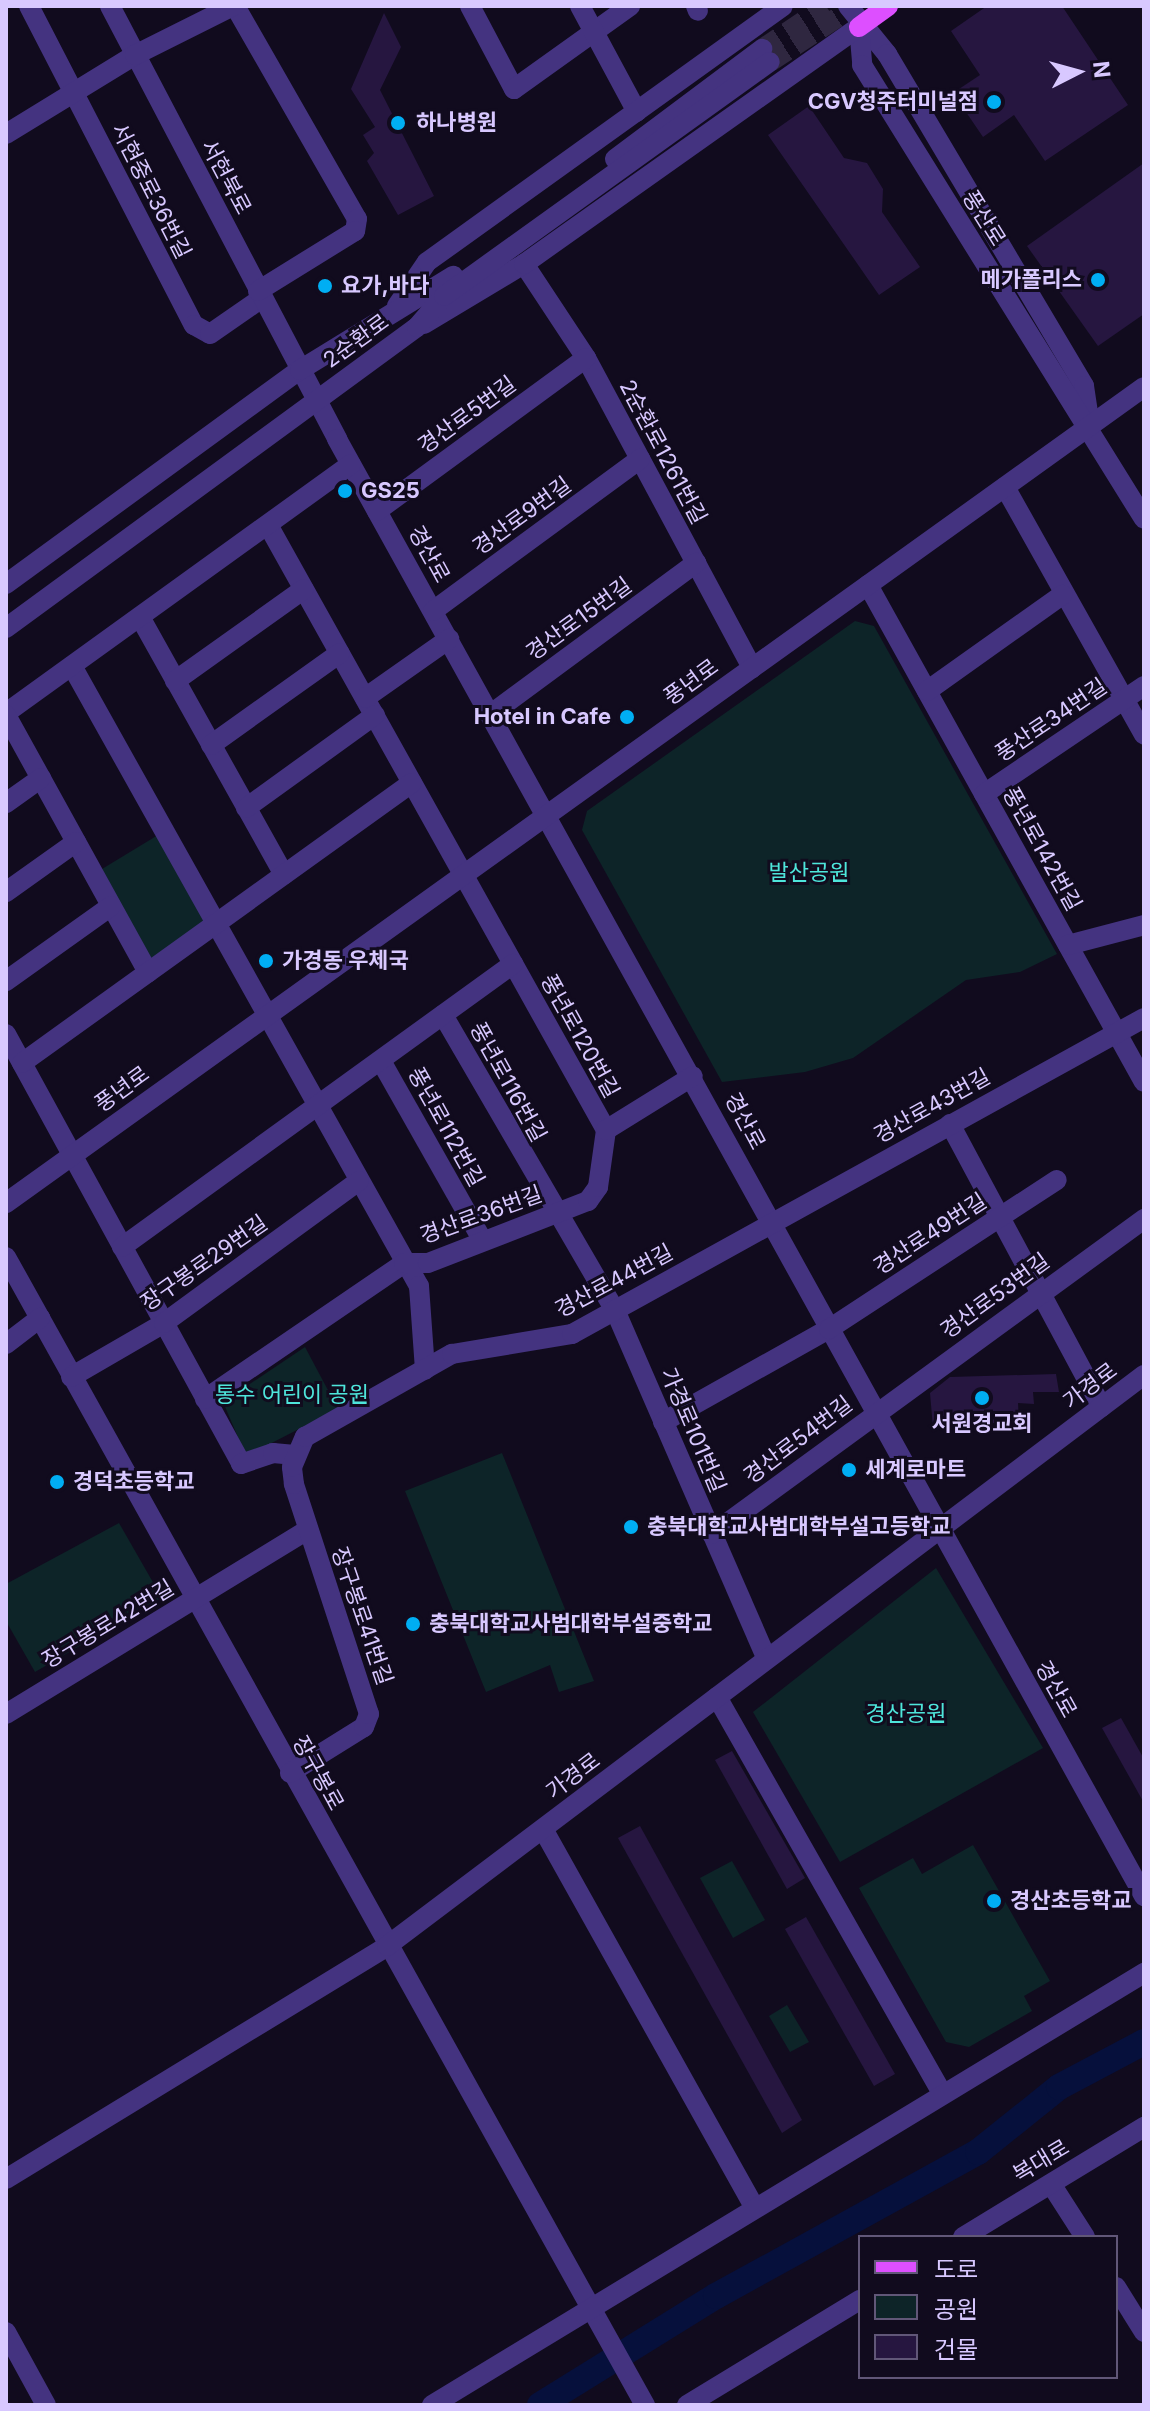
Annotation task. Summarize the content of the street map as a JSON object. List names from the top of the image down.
{
  "streets": {
    "street": [
      "서현북로",
      "서현중로36번길",
      "풍산로",
      "2순환로",
      "경산로5번길",
      "2순환로1261번길",
      "경산로9번길",
      "경산로",
      "경산로15번길",
      "풍년로",
      "풍산로34번길",
      "풍년로142번길",
      "풍년로120번길",
      "풍년로116번길",
      "경산로43번길",
      "풍년로112번길",
      "경산로36번길",
      "경산로49번길",
      "장구봉로29번길",
      "경산로44번길",
      "경산로53번길",
      "가경로",
      "가경로101번길",
      "경산로54번길",
      "장구봉로41번길",
      "장구봉로42번길",
      "장구봉로",
      "복대로"
    ]
  },
  "crossings": [
    ["서현북로", "서현중로36번길"],
    ["서현북로", "2순환로"],
    ["서현북로", "경산로"],
    ["풍산로", "풍년로"],
    ["2순환로", "경산로"],
    ["경산로5번길", "2순환로1261번길"],
    ["경산로5번길", "경산로"],
    ["2순환로1261번길", "경산로9번길"],
    ["2순환로1261번길", "경산로15번길"],
    ["2순환로1261번길", "풍년로"],
    ["경산로9번길", "경산로"],
    ["경산로", "경산로15번길"],
    ["경산로", "풍년로"],
    ["경산로", "경산로43번길"],
    ["경산로", "경산로49번길"],
    ["경산로", "경산로44번길"],
    ["경산로", "경산로53번길"],
    ["경산로", "가경로"],
    ["경산로", "경산로54번길"],
    ["풍년로", "풍년로142번길"],
    ["풍년로", "풍년로120번길"],
    ["풍산로34번길", "풍년로142번길"],
    ["풍년로142번길", "경산로43번길"],
    ["풍년로120번길", "풍년로116번길"],
    ["풍년로120번길", "풍년로112번길"],
    ["풍년로120번길", "경산로36번길"],
    ["풍년로116번길", "풍년로112번길"],
    ["풍년로116번길", "경산로36번길"],
    ["풍년로116번길", "경산로44번길"],
    ["풍년로116번길", "가경로101번길"],
    ["경산로43번길", "경산로44번길"],
    ["풍년로112번길", "경산로36번길"],
    ["경산로49번길", "가경로101번길"],
    ["장구봉로29번길", "장구봉로"],
    ["경산로44번길", "가경로101번길"],
    ["경산로53번길", "경산로54번길"],
    ["가경로", "가경로101번길"],
    ["가경로", "장구봉로"],
    ["가경로101번길", "경산로54번길"],
    ["장구봉로41번길", "장구봉로42번길"],
    ["장구봉로41번길", "장구봉로"],
    ["장구봉로42번길", "장구봉로"]
  ],
  "parks": ["발산공원", "통수 어린이 공원", "경산공원"],
  "places": [
    "CGV청주터미널점",
    "하나병원",
    "메가폴리스",
    "요가,바다",
    "GS25",
    "Hotel in Cafe",
    "가경동 우체국",
    "서원경교회",
    "세계로마트",
    "경덕초등학교",
    "충북대학교사범대학부설고등학교",
    "충북대학교사범대학부설중학교",
    "경산초등학교"
  ],
  "legend": ["도로", "공원", "건물"],
  "north": "right"
}
